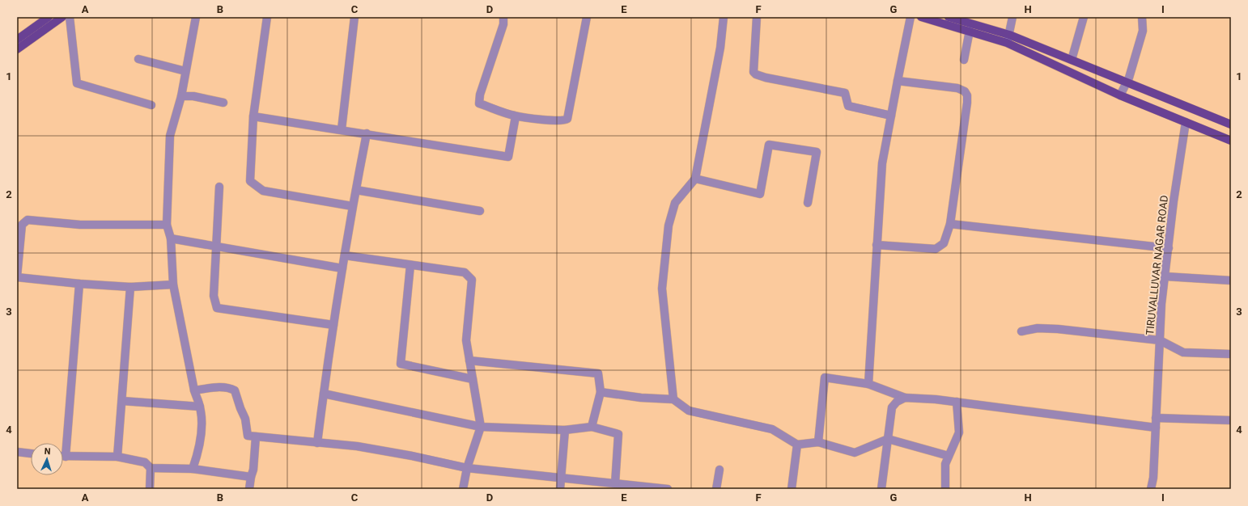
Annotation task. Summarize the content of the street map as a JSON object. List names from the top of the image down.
{
  "streets": {
    "street": ["TIRUVALLUVAR NAGAR ROAD"]
  },
  "north": "top",
  "grid": {
    "columns": [
      "A",
      "B",
      "C",
      "D",
      "E",
      "F",
      "G",
      "H",
      "I"
    ],
    "rows": [
      "1",
      "2",
      "3",
      "4"
    ]
  }
}
